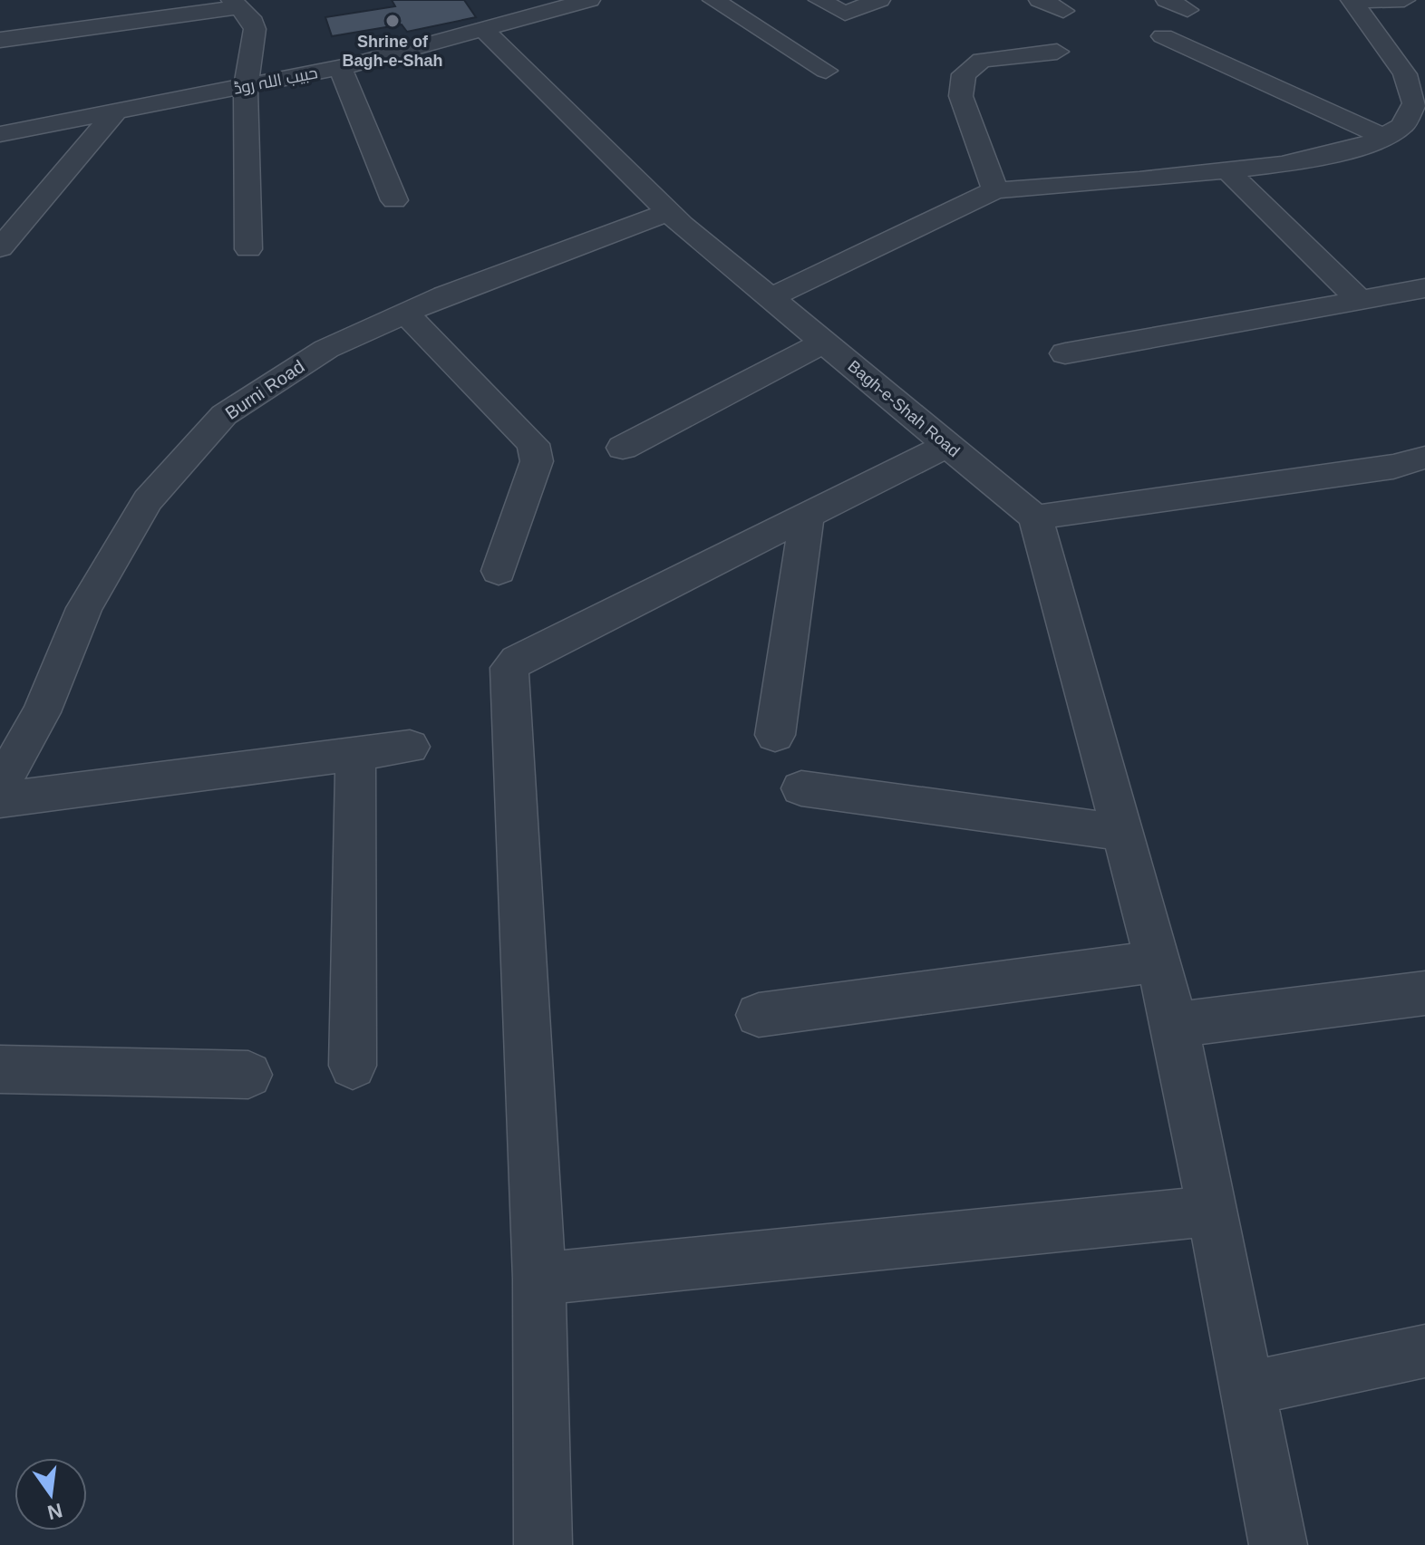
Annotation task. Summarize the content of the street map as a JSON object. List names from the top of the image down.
{
  "streets": {
    "street": ["حبیب اللہ روڈ", "Burni Road", "Bagh-e-Shah Road"]
  },
  "crossings": [
    ["حبیب اللہ روڈ", "Bagh-e-Shah Road"],
    ["Burni Road", "Bagh-e-Shah Road"]
  ],
  "places": ["Shrine of Bagh-e-Shah"],
  "north": "bottom"
}
